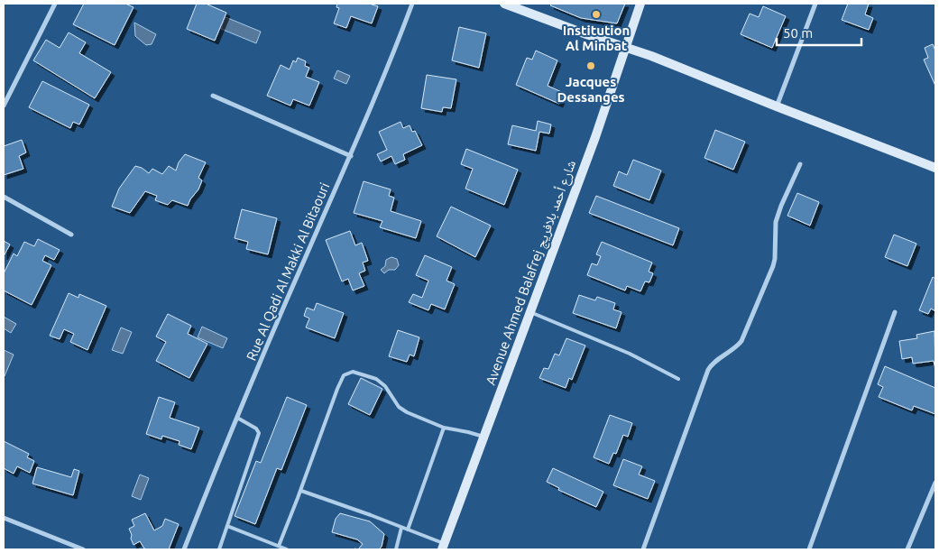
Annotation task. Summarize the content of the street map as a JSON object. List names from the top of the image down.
{
  "streets": {
    "main road": ["Avenue Ahmed Balafrej شارع أحمد بلافريج"],
    "street": ["Rue Al Qadi Al Makki Al Bitaouri"]
  },
  "places": ["Institution Al Minbat", "Jacques Dessanges"],
  "scale_bar": "50 m"
}
